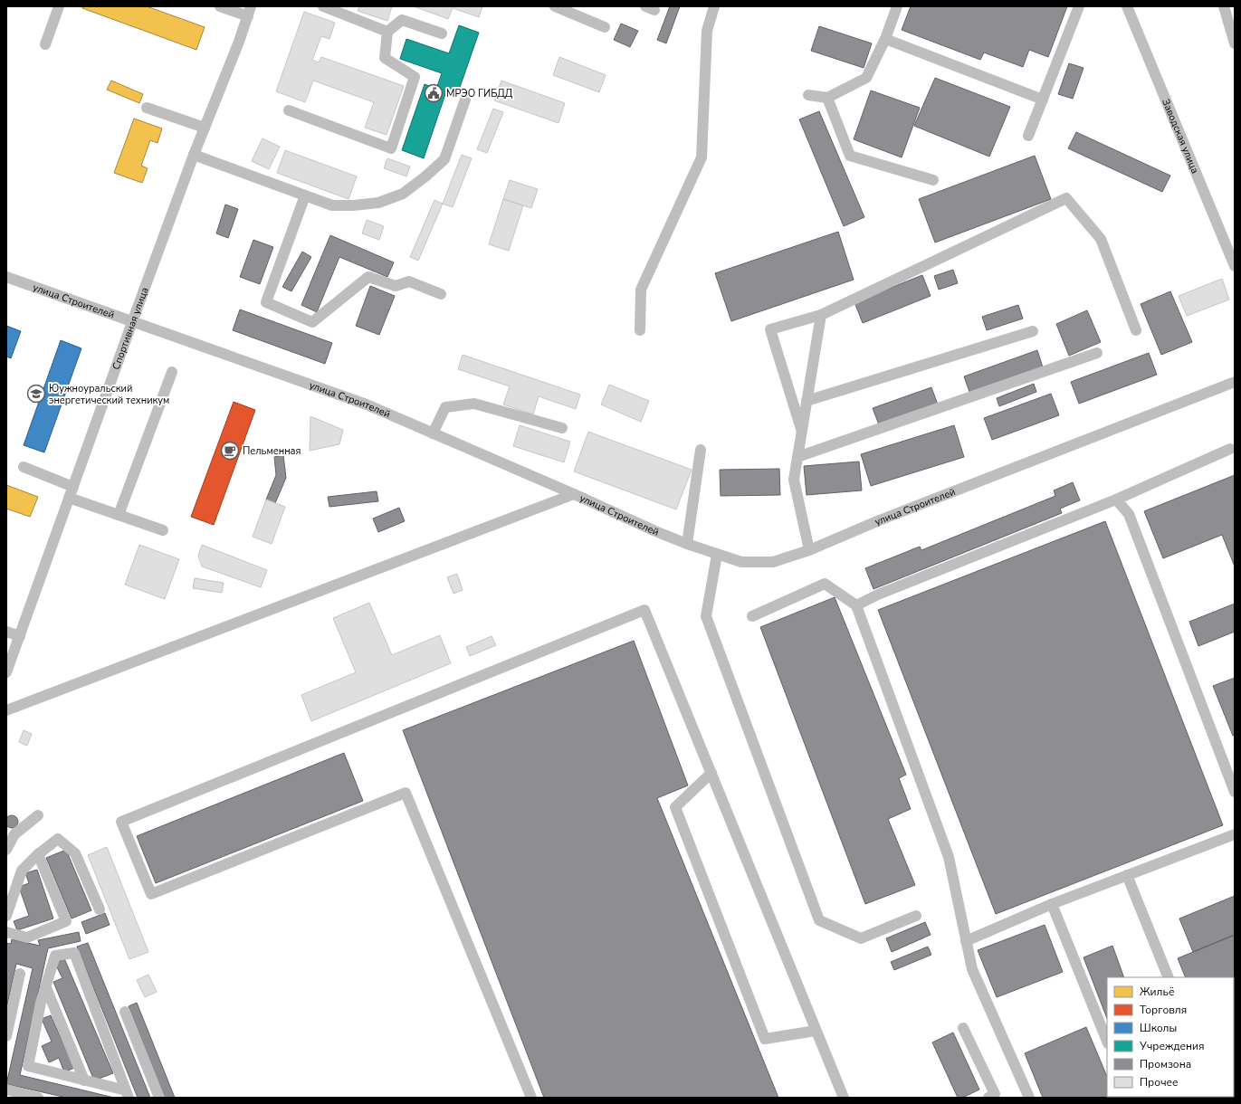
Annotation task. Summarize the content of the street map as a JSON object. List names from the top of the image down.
{
  "streets": {
    "street": ["Заводская улица", "улица Строителей", "Спортивная улица"]
  },
  "crossings": [
    ["улица Строителей", "Спортивная улица"]
  ],
  "places": {
    "public building": ["МРЭО ГИБДД"],
    "school or university": ["Юужноуральский энергетический техникум"],
    "cafe": ["Пельменная"]
  },
  "legend": [
    "Жильё",
    "Торговля",
    "Школы",
    "Учреждения",
    "Промзона",
    "Прочее"
  ]
}
